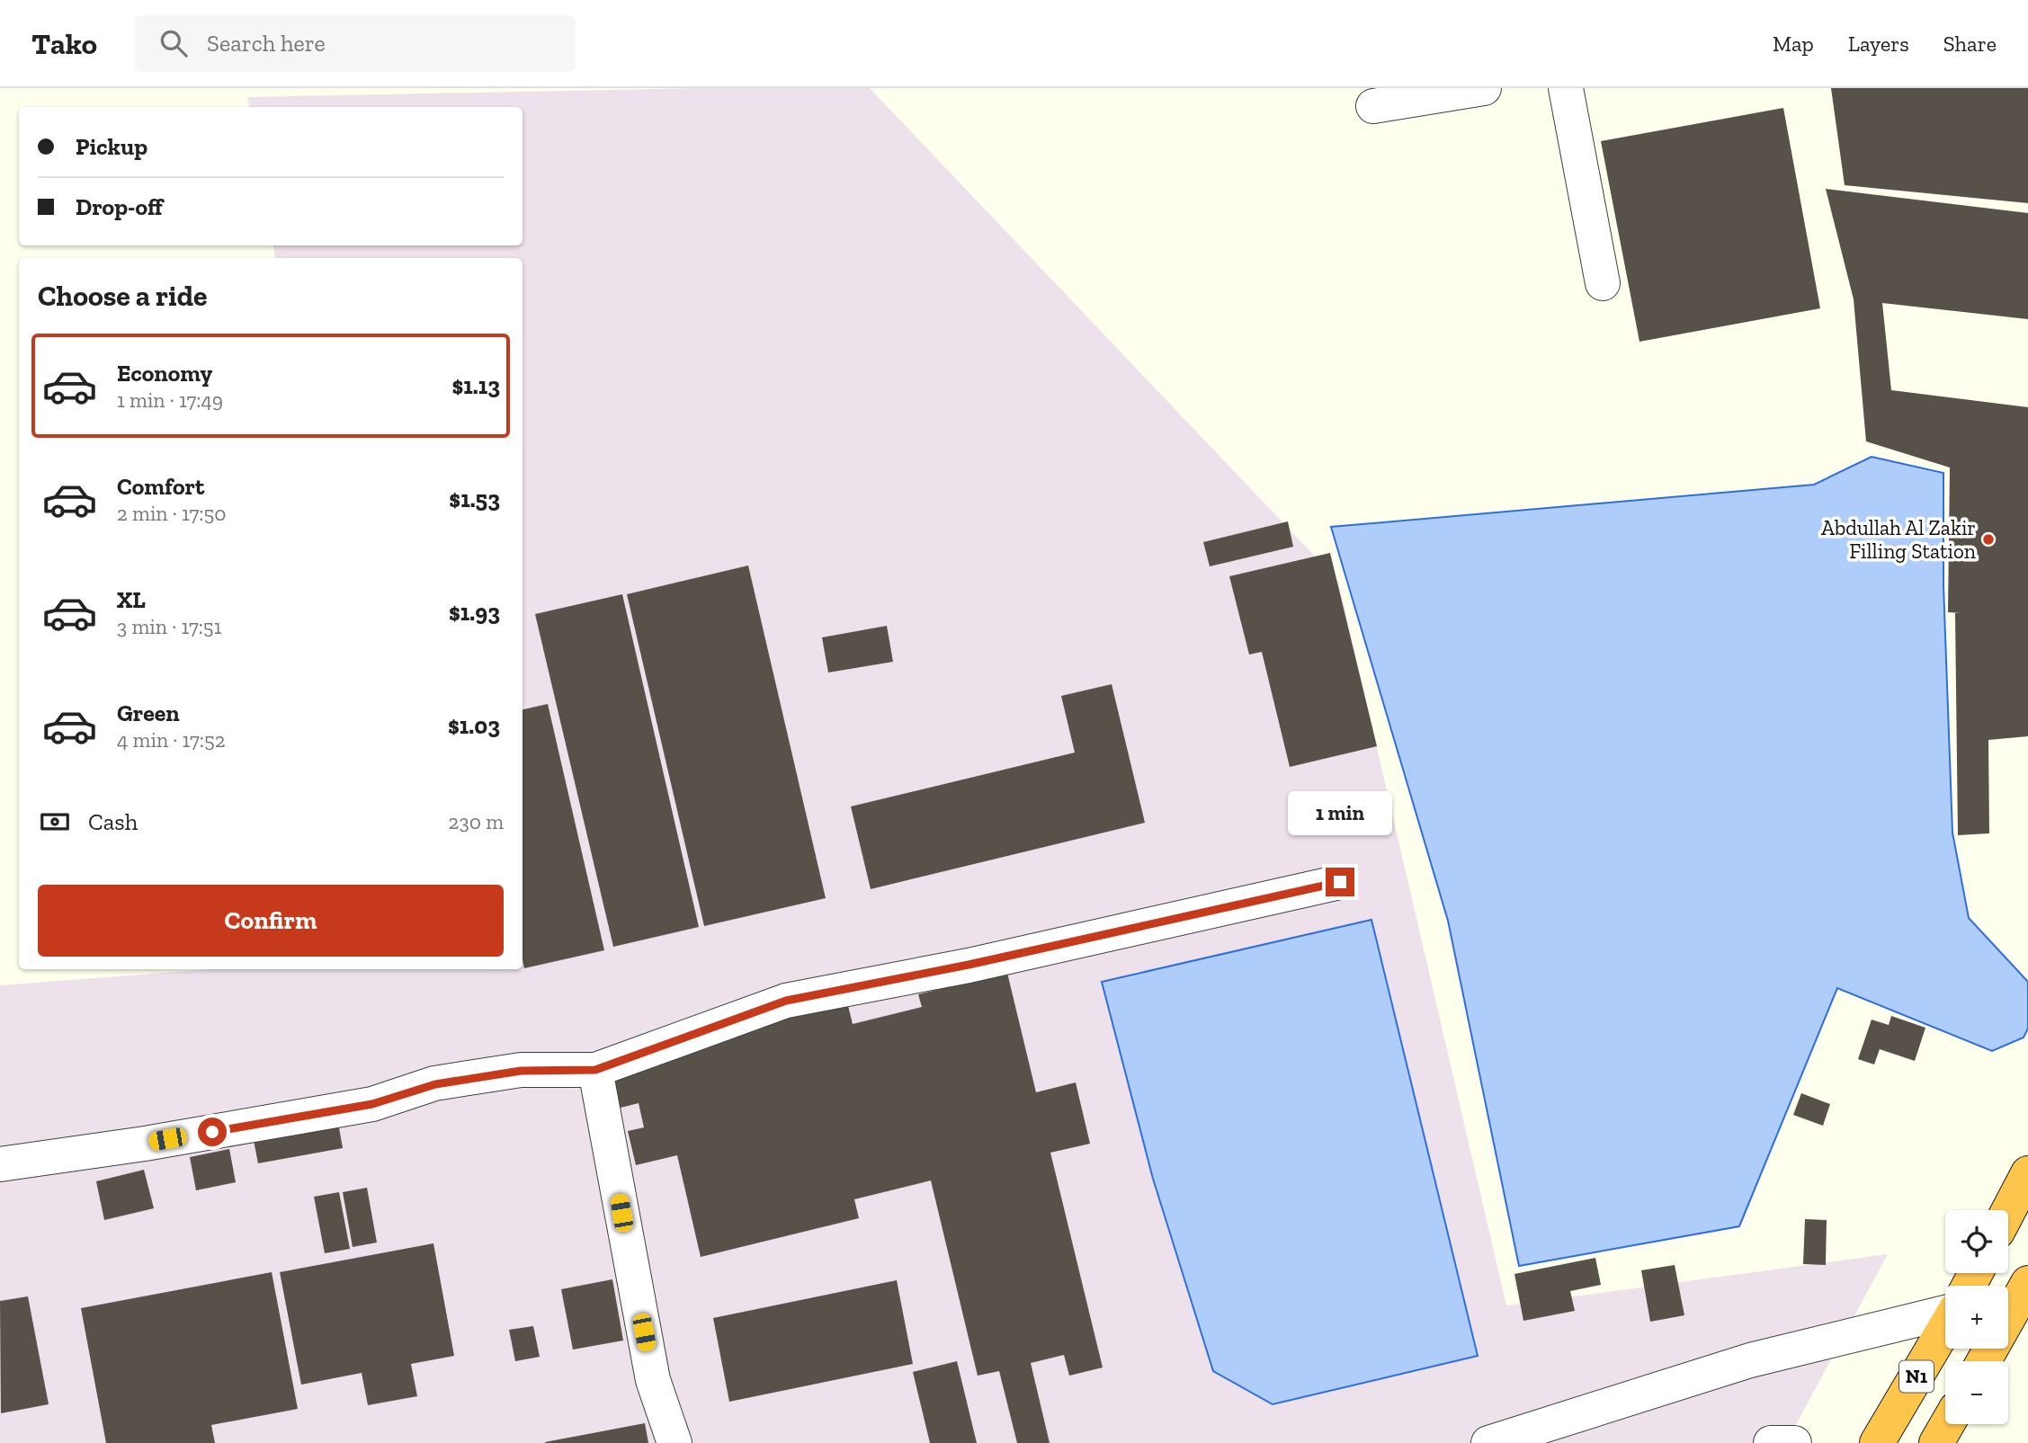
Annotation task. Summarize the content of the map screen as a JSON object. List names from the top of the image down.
{
  "streets": {
    "highway": ["N1"]
  },
  "places": ["Abdullah Al Zakir Filling Station"],
  "page": {
    "header": "Tako",
    "search": "Search here",
    "nav": ["Map", "Layers", "Share"],
    "banner": ["Pickup", "Drop-off"],
    "heading": "Choose a ride",
    "list": [
      {
        "name": "Economy",
        "note": "1 min · 17:49",
        "value": "$1.13"
      },
      {
        "name": "Comfort",
        "note": "2 min · 17:50",
        "value": "$1.53"
      },
      {
        "name": "XL",
        "note": "3 min · 17:51",
        "value": "$1.93"
      },
      {
        "name": "Green",
        "note": "4 min · 17:52",
        "value": "$1.03"
      }
    ],
    "pay": ["Cash", "230 m"],
    "bubble": "1 min",
    "buttons": "Confirm",
    "map_buttons": ["+", "−"]
  }
}
